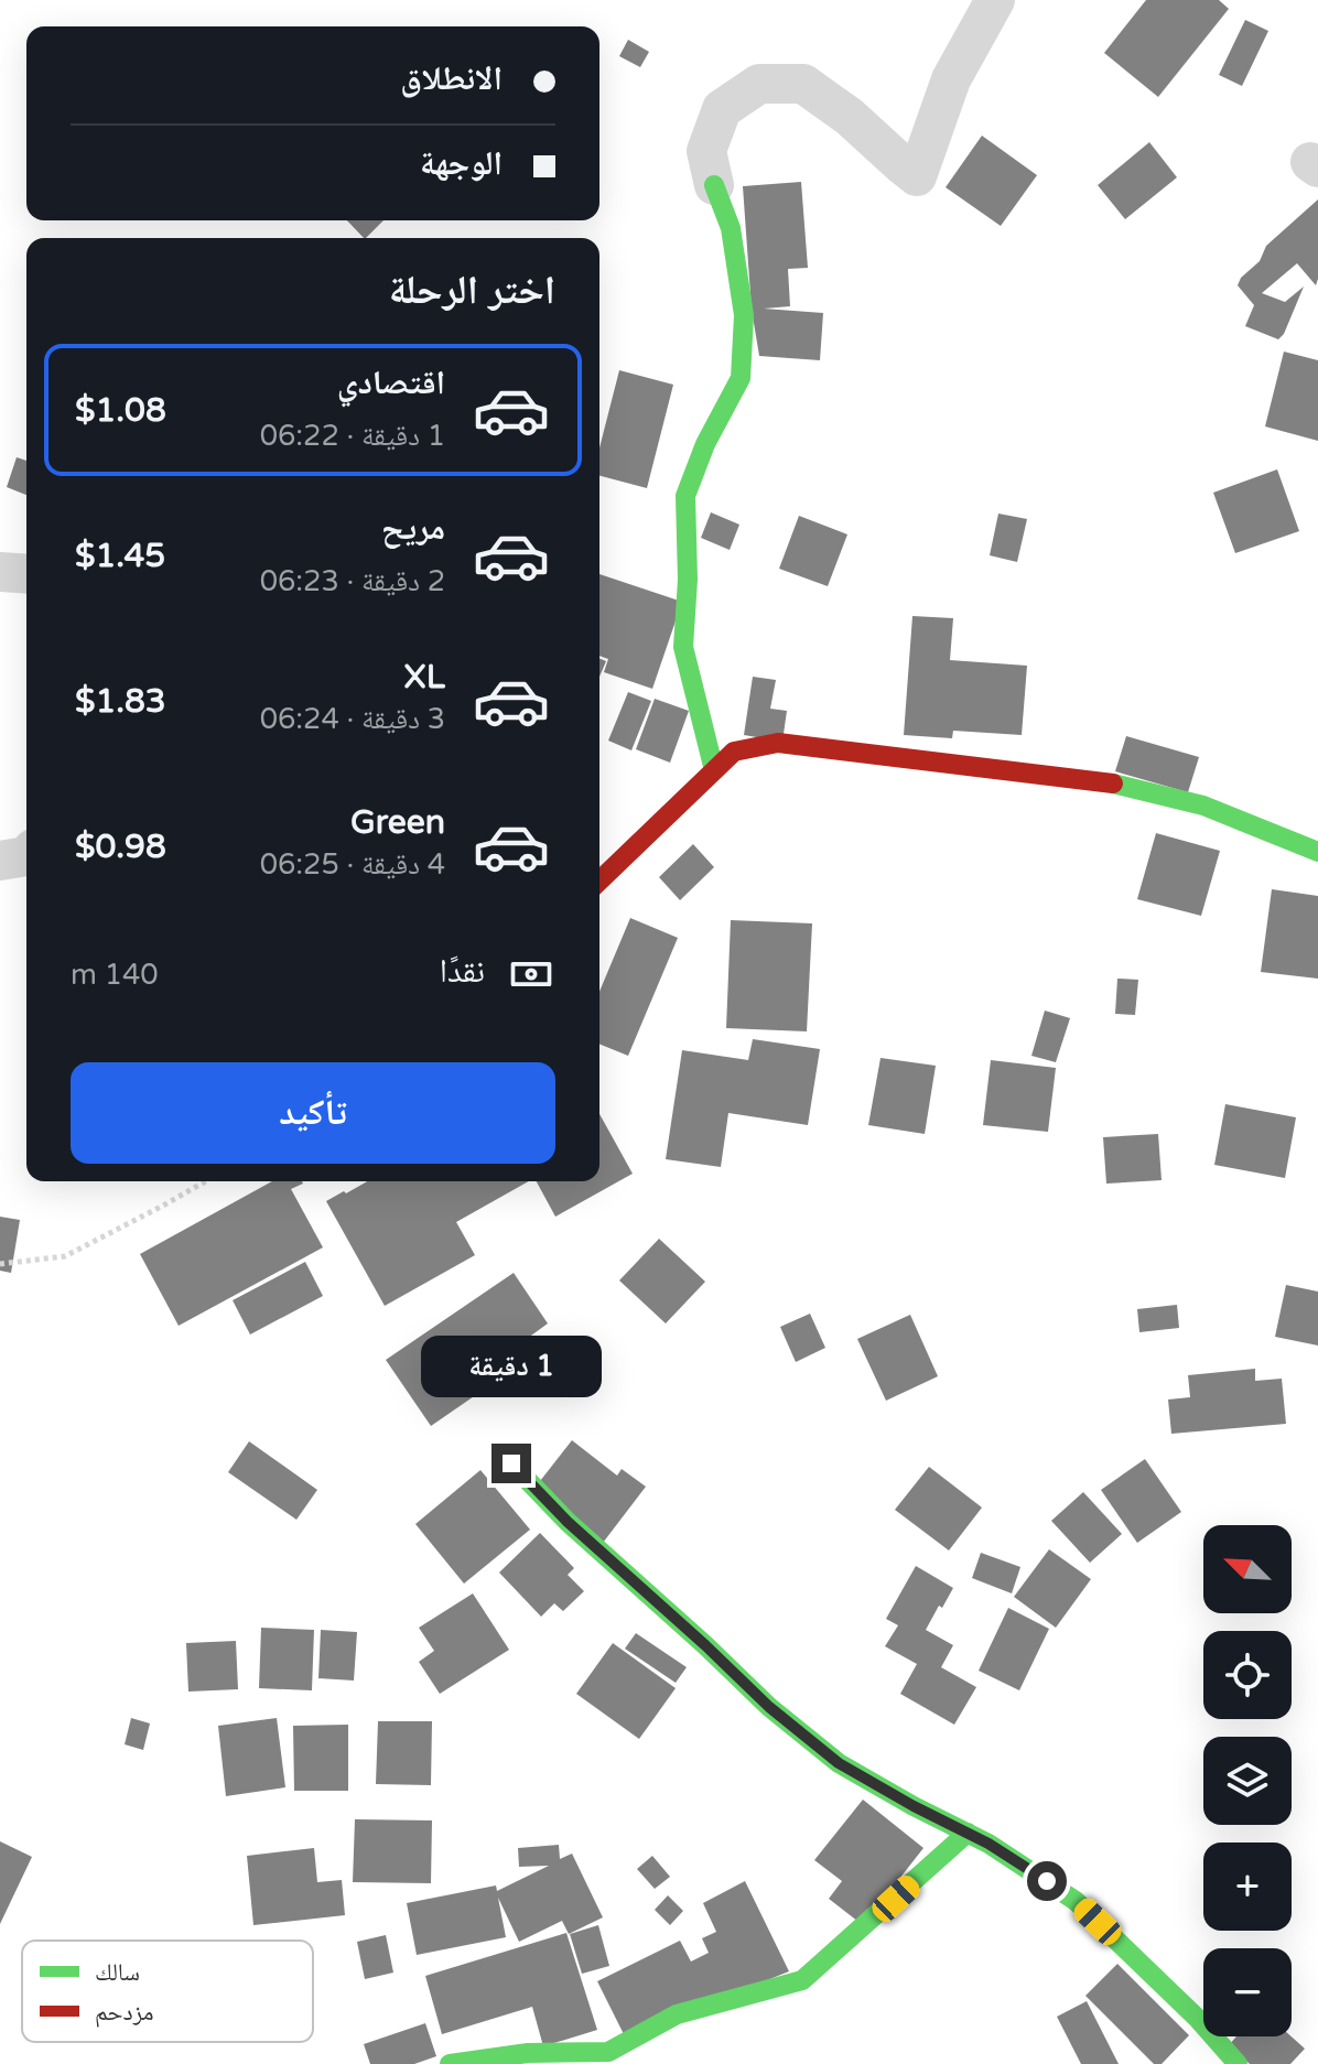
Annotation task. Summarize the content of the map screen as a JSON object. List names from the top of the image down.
{
  "legend": ["سالك", "مزدحم"],
  "north": "top left",
  "page": {
    "banner": ["الانطلاق", "الوجهة"],
    "heading": "اختر الرحلة",
    "list": [
      {
        "name": "اقتصادي",
        "note": "1 دقيقة · 06:22",
        "value": "$1.08"
      },
      {
        "name": "مريح",
        "note": "2 دقيقة · 06:23",
        "value": "$1.45"
      },
      {
        "name": "XL",
        "note": "3 دقيقة · 06:24",
        "value": "$1.83"
      },
      {
        "name": "Green",
        "note": "4 دقيقة · 06:25",
        "value": "$0.98"
      }
    ],
    "pay": ["نقدًا", "140 m"],
    "buttons": "تأكيد",
    "bubble": "1 دقيقة",
    "map_buttons": ["+", "−"]
  }
}
